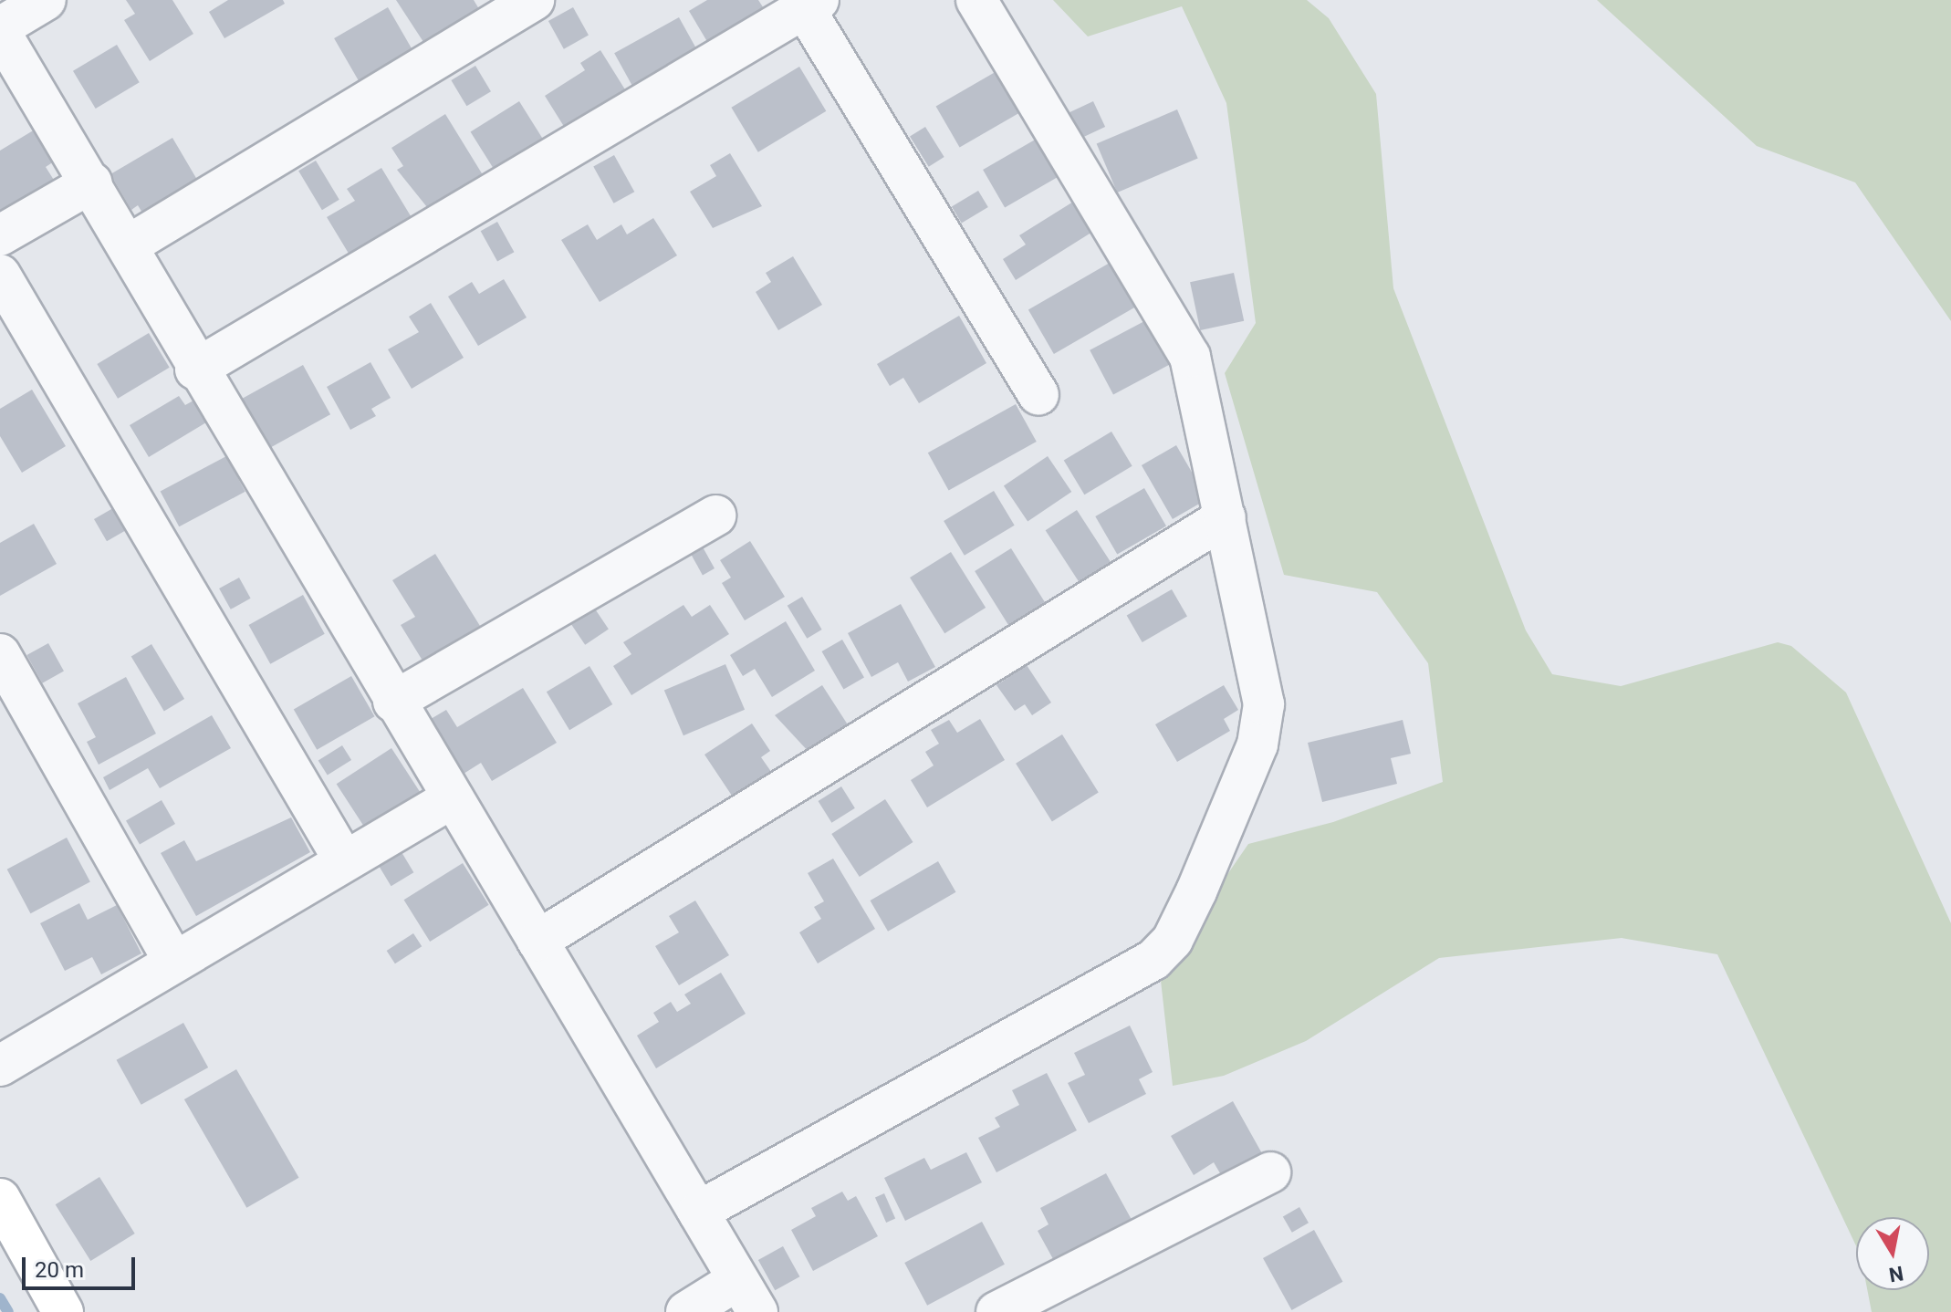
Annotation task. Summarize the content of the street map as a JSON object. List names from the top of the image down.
{
  "scale_bar": "20 m",
  "north": "bottom"
}
